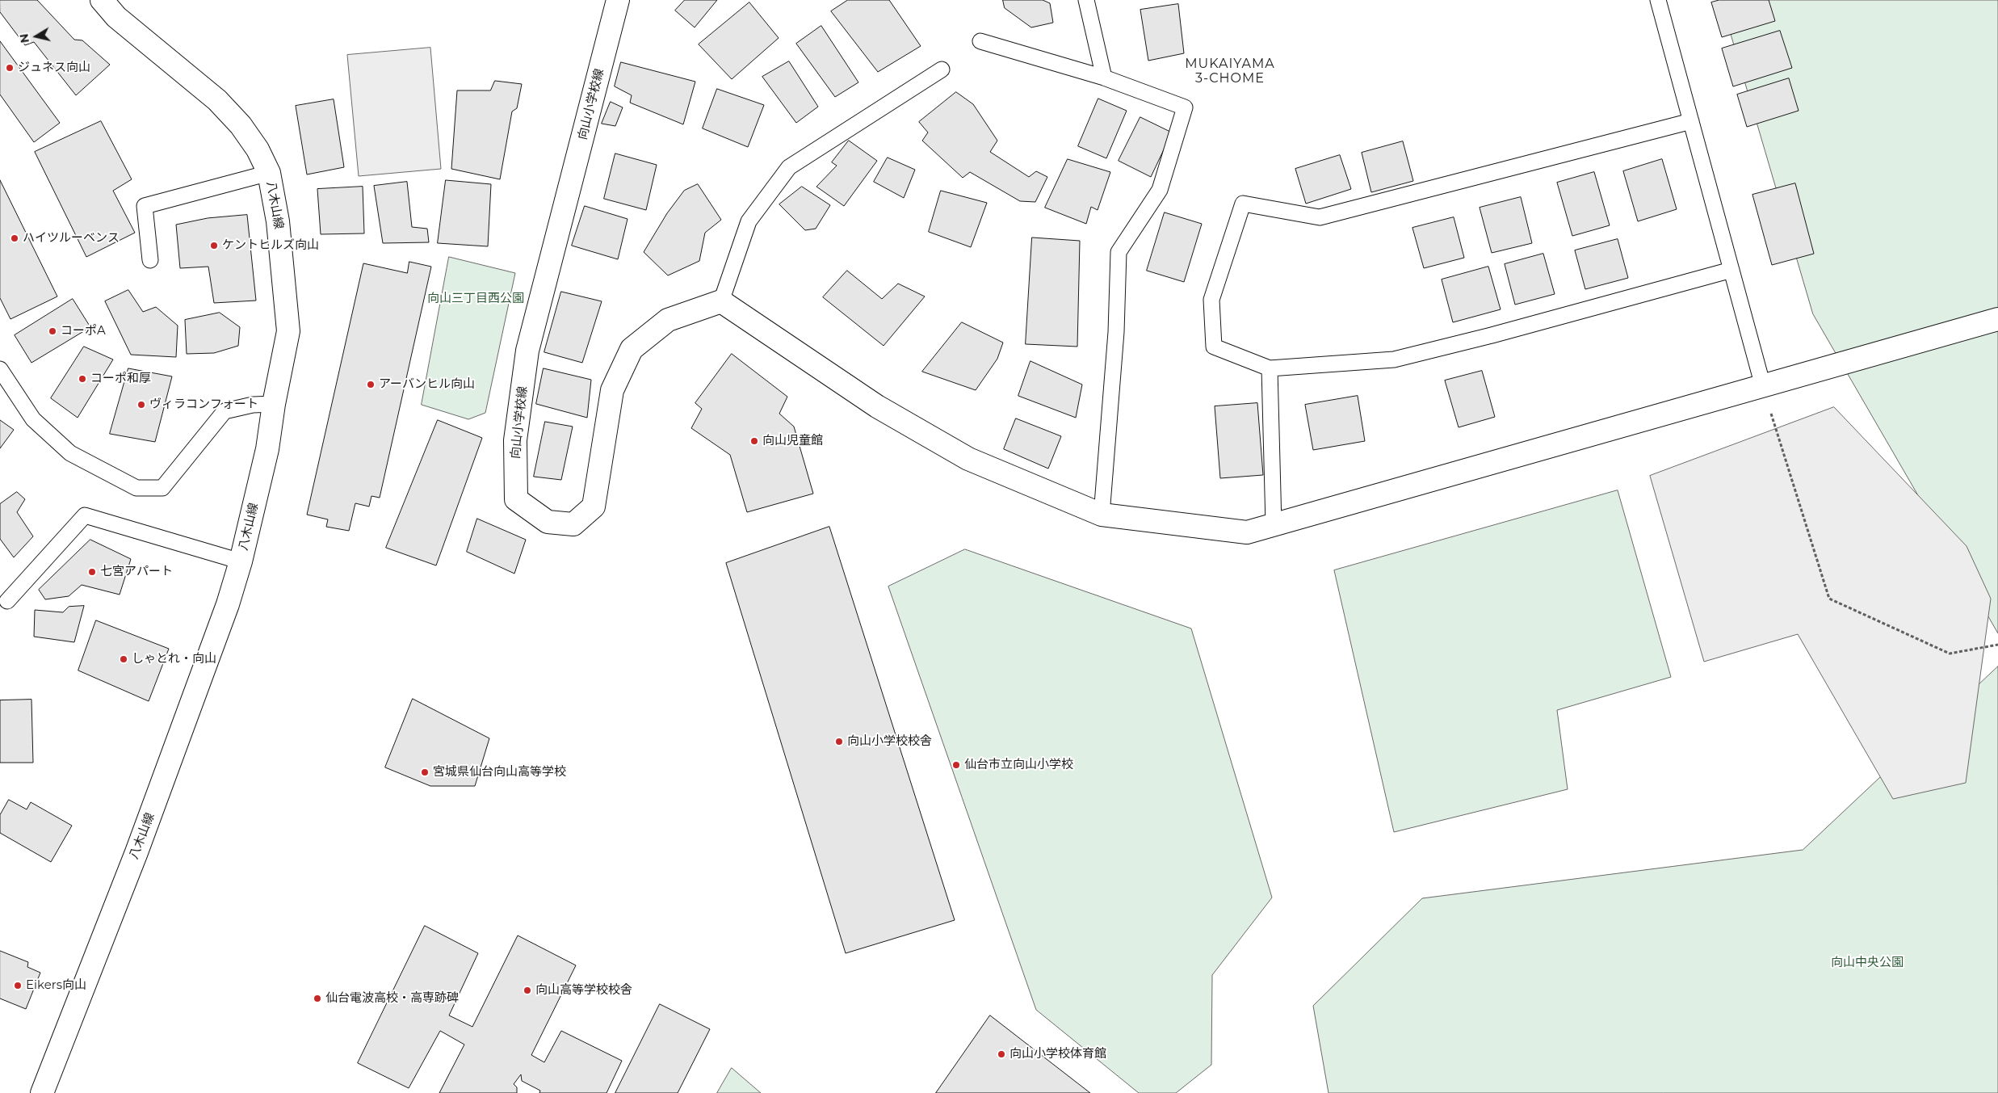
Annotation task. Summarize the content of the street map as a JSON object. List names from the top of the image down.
{
  "streets": {
    "street": ["向山小学校線", "八木山線"]
  },
  "districts": ["MUKAIYAMA 3-CHOME"],
  "parks": ["向山三丁目西公園", "向山中央公園"],
  "places": [
    "ジュネス向山",
    "ハイツルーベンス",
    "ケントヒルズ向山",
    "コーポA",
    "コーポ和厚",
    "アーバンヒル向山",
    "ヴィラコンフォート",
    "向山児童館",
    "七宮アパート",
    "しゃとれ・向山",
    "向山小学校校舎",
    "仙台市立向山小学校",
    "宮城県仙台向山高等学校",
    "Eikers向山",
    "向山高等学校校舎",
    "仙台電波高校・高専跡碑",
    "向山小学校体育館"
  ],
  "north": "left"
}
